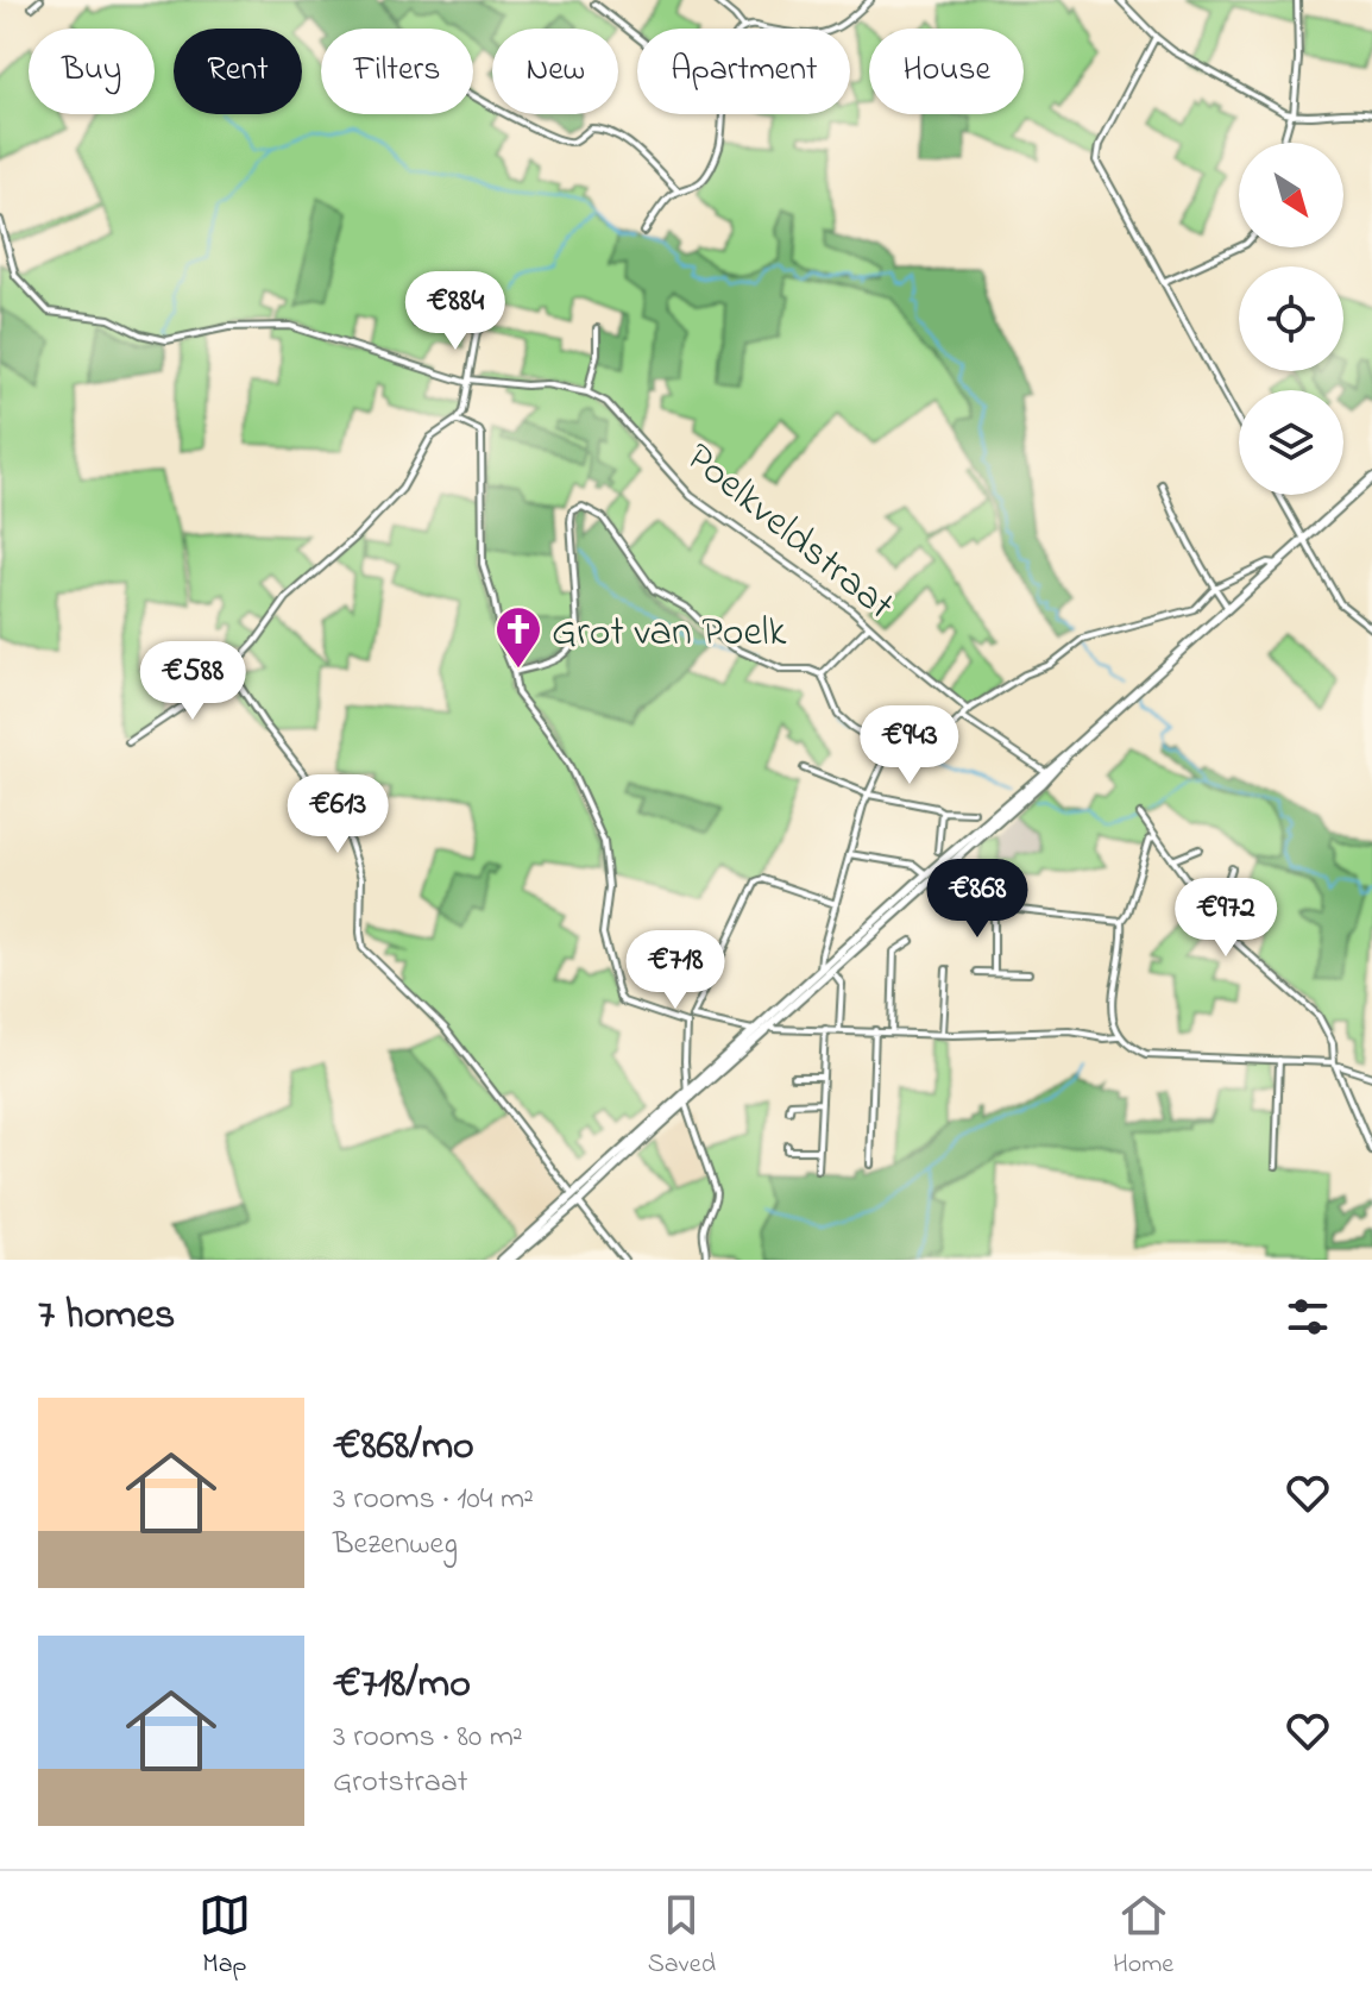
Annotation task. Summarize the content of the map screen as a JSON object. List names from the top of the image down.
{
  "streets": {
    "street": ["Poelkveldstraat"]
  },
  "places": {
    "church": ["Grot van Poelk"]
  },
  "north": "bottom right",
  "page": {
    "chip": [
      "Buy",
      "Rent",
      "Filters",
      "New",
      "Apartment",
      "House"
    ],
    "price": [
      "€884",
      "€588",
      "€943",
      "€613",
      "€868",
      "€972",
      "€718"
    ],
    "heading": "7 homes",
    "list": [
      {
        "name": "€868/mo",
        "note": "3 rooms · 104 m² · Bezenweg"
      },
      {
        "name": "€718/mo",
        "note": "3 rooms · 80 m² · Grotstraat"
      }
    ],
    "tabs": ["Map", "Saved", "Home"]
  }
}
